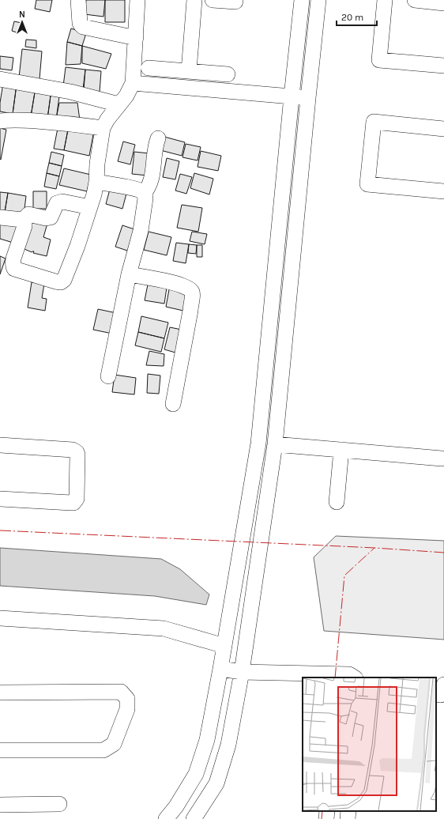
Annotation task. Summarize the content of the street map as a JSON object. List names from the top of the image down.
{
  "scale_bar": "20 m",
  "north": "top"
}
